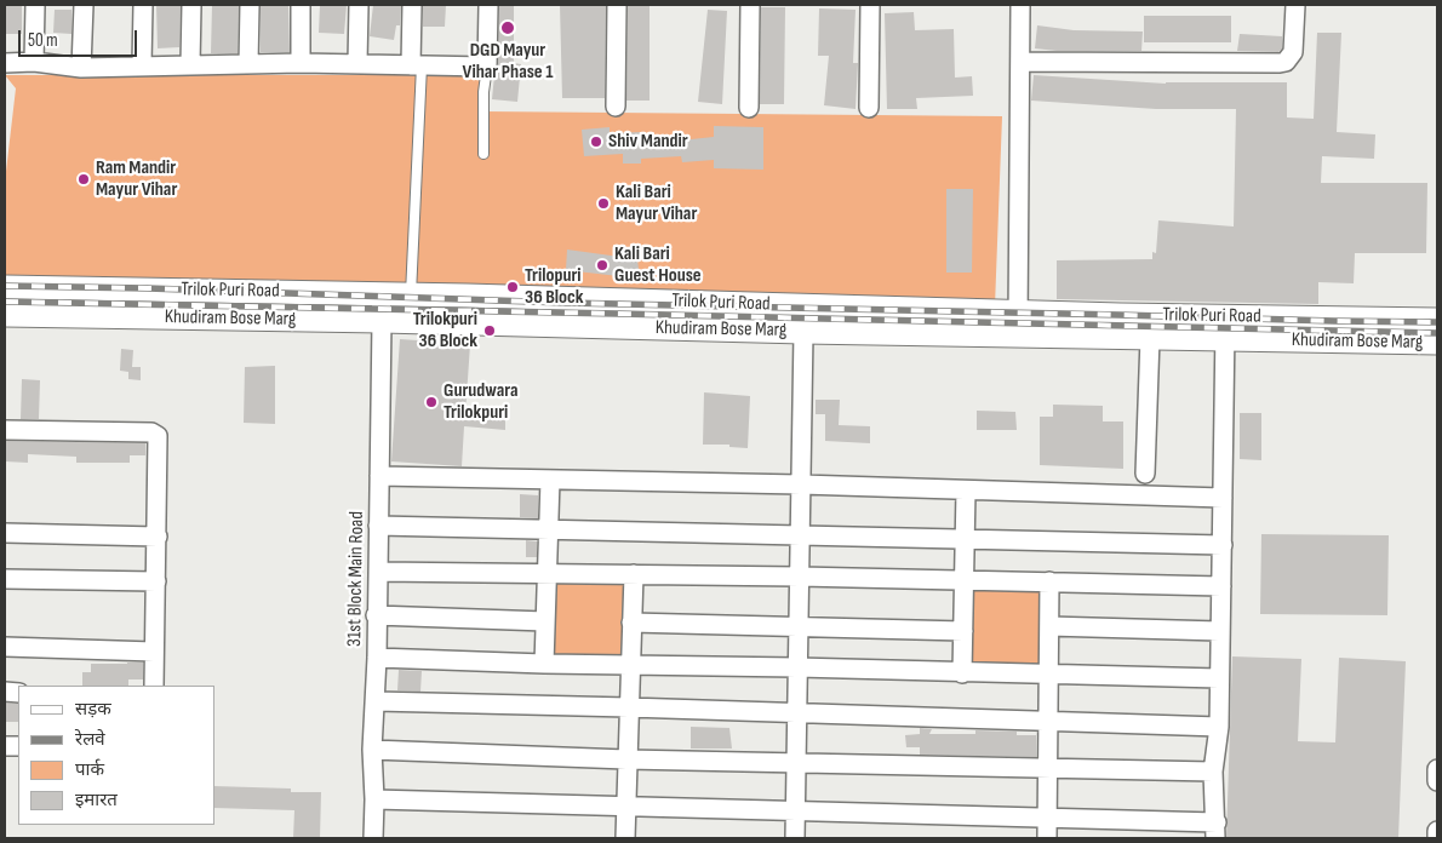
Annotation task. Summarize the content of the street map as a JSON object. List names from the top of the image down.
{
  "streets": {
    "street": ["Trilok Puri Road", "Khudiram Bose Marg", "31st Block Main Road"]
  },
  "crossings": [
    ["Trilok Puri Road", "Khudiram Bose Marg"],
    ["Trilok Puri Road", "31st Block Main Road"],
    ["Khudiram Bose Marg", "31st Block Main Road"]
  ],
  "places": [
    "DGD Mayur Vihar Phase 1",
    "Shiv Mandir",
    "Ram Mandir Mayur Vihar",
    "Kali Bari Mayur Vihar",
    "Kali Bari Guest House",
    "Trilopuri 36 Block",
    "Trilokpuri 36 Block",
    "Gurudwara Trilokpuri"
  ],
  "legend": [
    "सड़क",
    "रेलवे",
    "पार्क",
    "इमारत"
  ],
  "scale_bar": "50 m"
}
